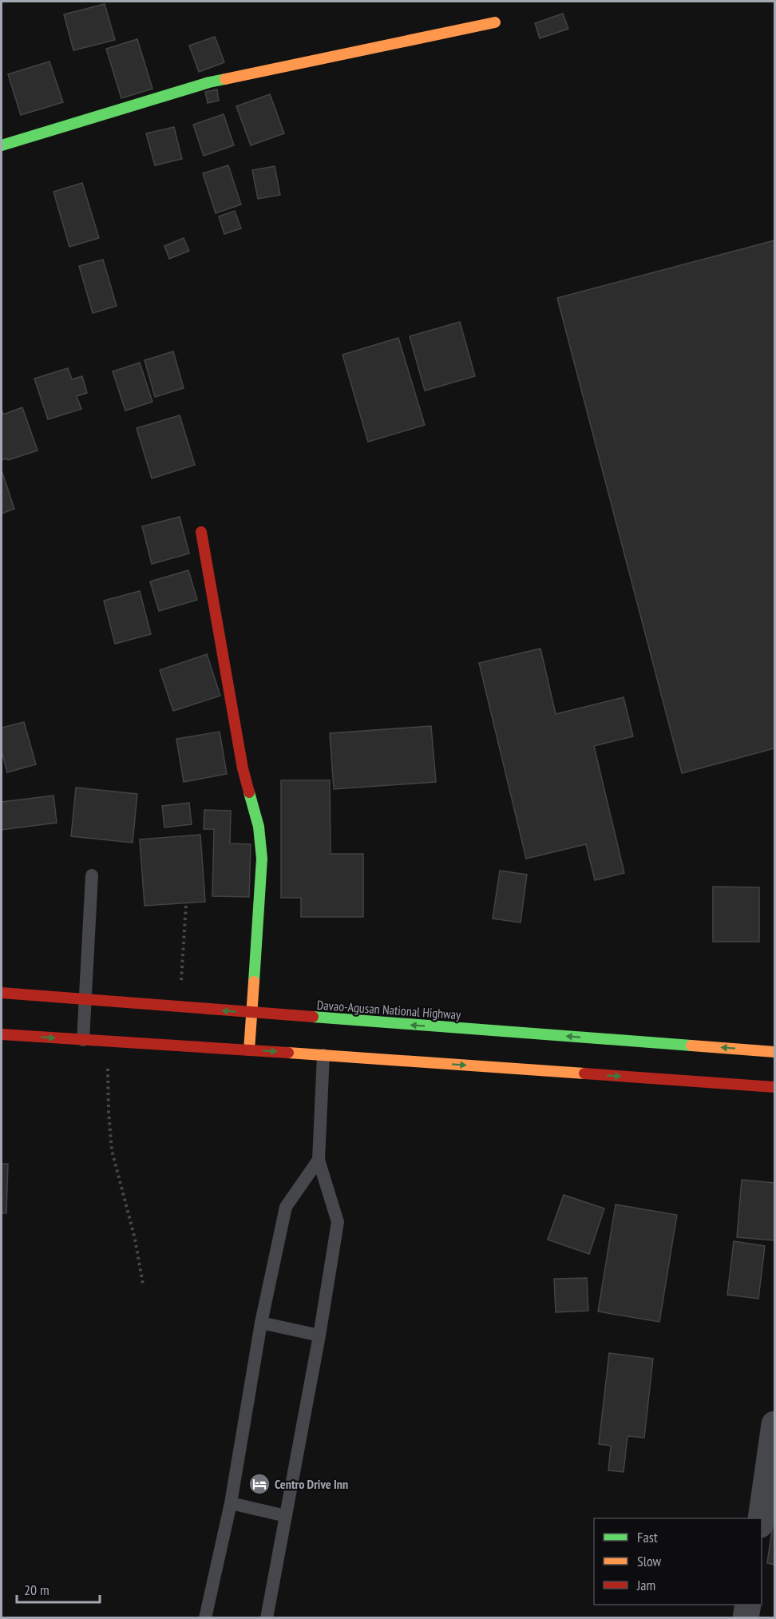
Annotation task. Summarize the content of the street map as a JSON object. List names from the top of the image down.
{
  "streets": {
    "main road": ["Davao-Agusan National Highway"]
  },
  "places": {
    "hotel": ["Centro Drive Inn"]
  },
  "legend": ["Fast", "Slow", "Jam"],
  "scale_bar": "20 m"
}
